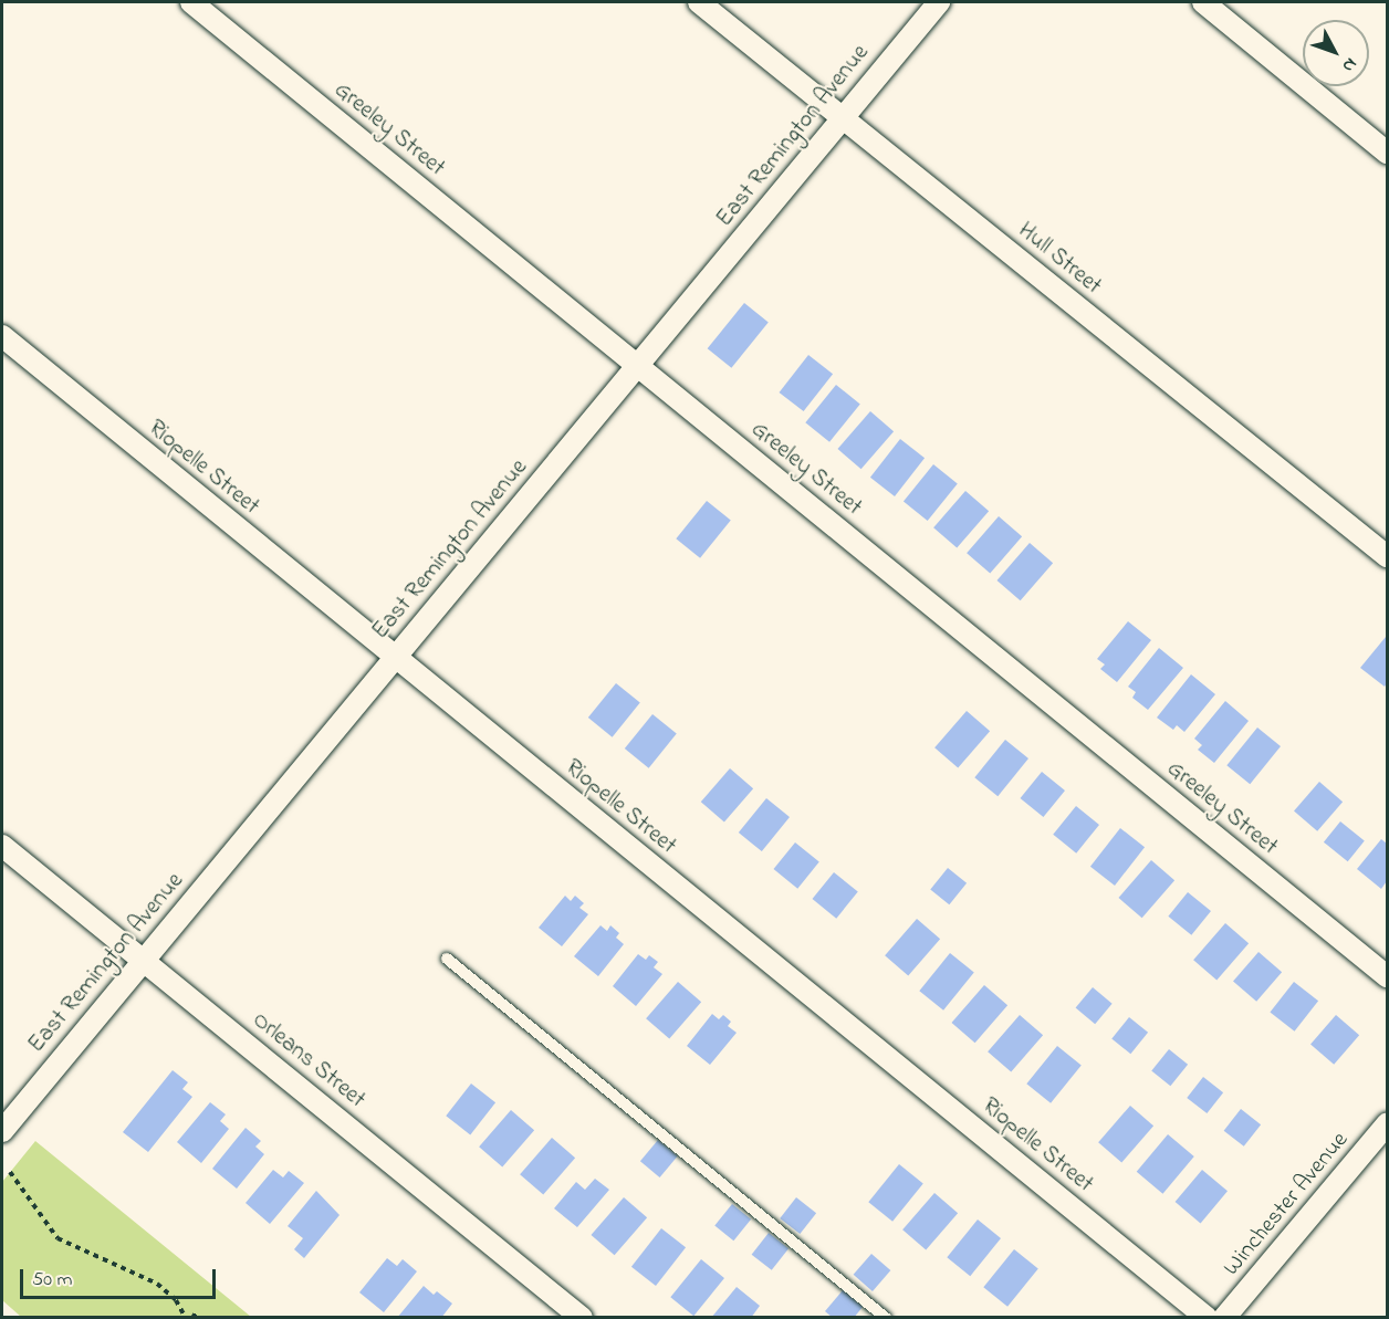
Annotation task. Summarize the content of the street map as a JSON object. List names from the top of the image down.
{
  "streets": {
    "street": [
      "Greeley Street",
      "East Remington Avenue",
      "Hull Street",
      "Riopelle Street",
      "Orleans Street",
      "Winchester Avenue"
    ]
  },
  "crossings": [
    ["Greeley Street", "East Remington Avenue"],
    ["East Remington Avenue", "Hull Street"],
    ["East Remington Avenue", "Riopelle Street"],
    ["East Remington Avenue", "Orleans Street"]
  ],
  "scale_bar": "50 m",
  "north": "bottom right"
}
